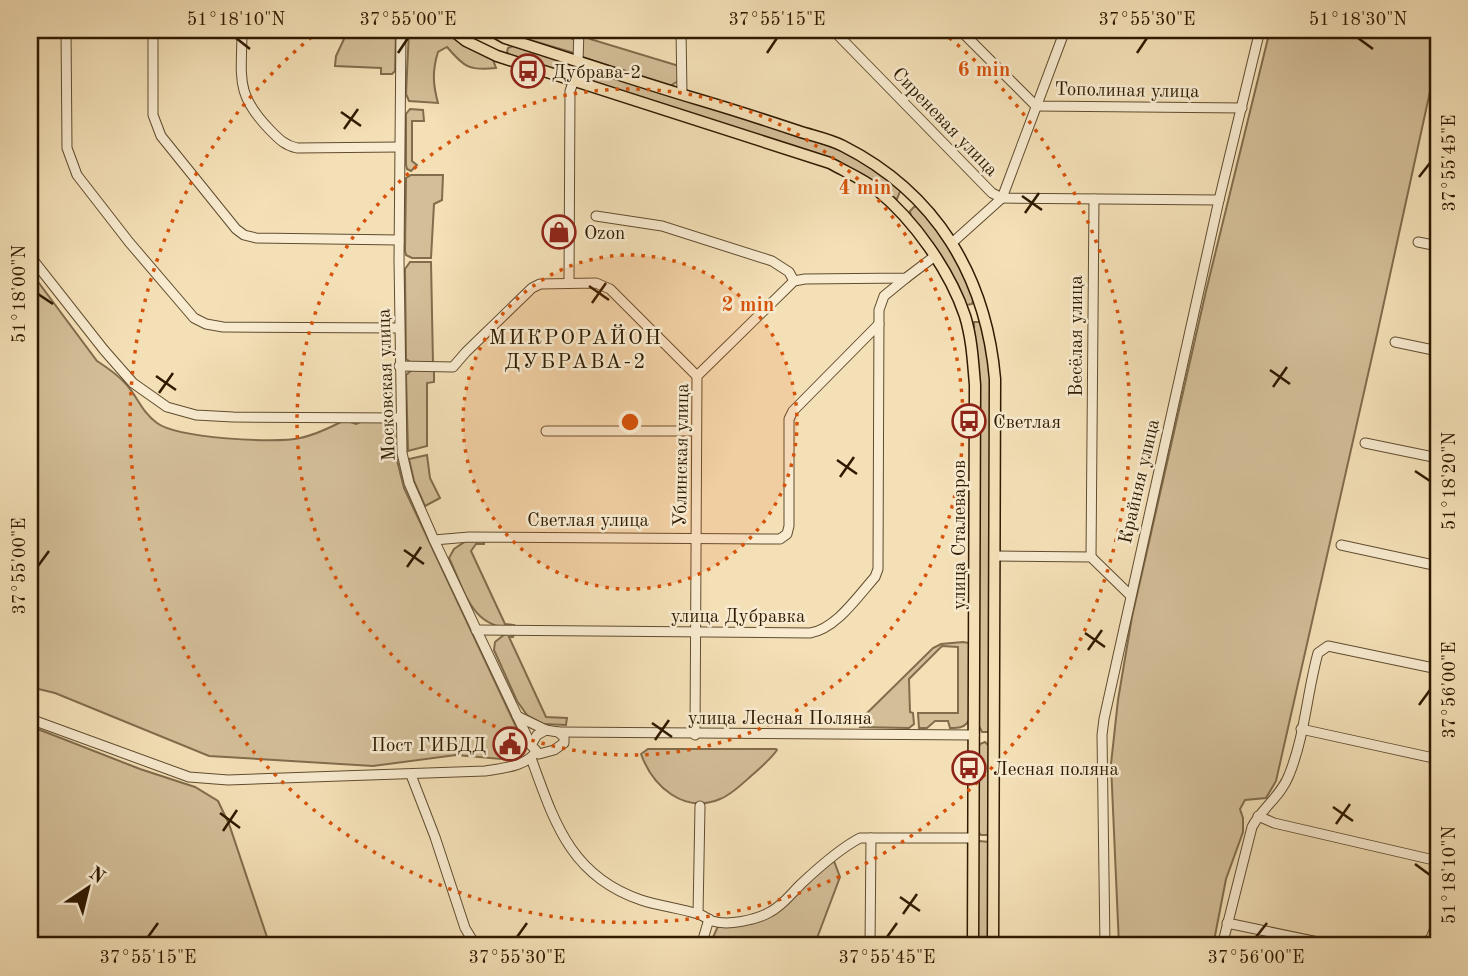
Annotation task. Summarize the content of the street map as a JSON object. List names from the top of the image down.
{
  "streets": {
    "main road": ["улица Сталеваров"],
    "street": [
      "Тополиная улица",
      "Сиреневая улица",
      "Весёлая улица",
      "Московская улица",
      "Ублинская улица",
      "Крайняя улица",
      "Светлая улица",
      "улица Дубравка",
      "улица Лесная Поляна"
    ]
  },
  "crossings": [
    ["Тополиная улица", "Крайняя улица"],
    ["Сиреневая улица", "Весёлая улица"],
    ["Сиреневая улица", "Крайняя улица"],
    ["Московская улица", "Светлая улица"],
    ["Московская улица", "улица Сталеваров"],
    ["Московская улица", "улица Дубравка"],
    ["Московская улица", "улица Лесная Поляна"],
    ["Ублинская улица", "Светлая улица"],
    ["Ублинская улица", "улица Дубравка"],
    ["Ублинская улица", "улица Лесная Поляна"],
    ["Светлая улица", "улица Дубравка"],
    ["улица Сталеваров", "улица Лесная Поляна"]
  ],
  "districts": ["МИКРОРАЙОН ДУБРАВА-2"],
  "places": {
    "bus stop": ["Дубрава-2", "Светлая", "Лесная поляна"],
    "shop": ["Ozon"],
    "public building": ["Пост ГИБДД"]
  },
  "north": "top right",
  "coordinates": [
    "51°18'10\"N",
    "37°55'00\"E",
    "37°55'15\"E",
    "37°55'30\"E",
    "51°18'30\"N",
    "37°55'45\"E",
    "51°18'00\"N",
    "51°18'20\"N",
    "37°56'00\"E"
  ],
  "rings": ["6 min", "4 min", "2 min"]
}
